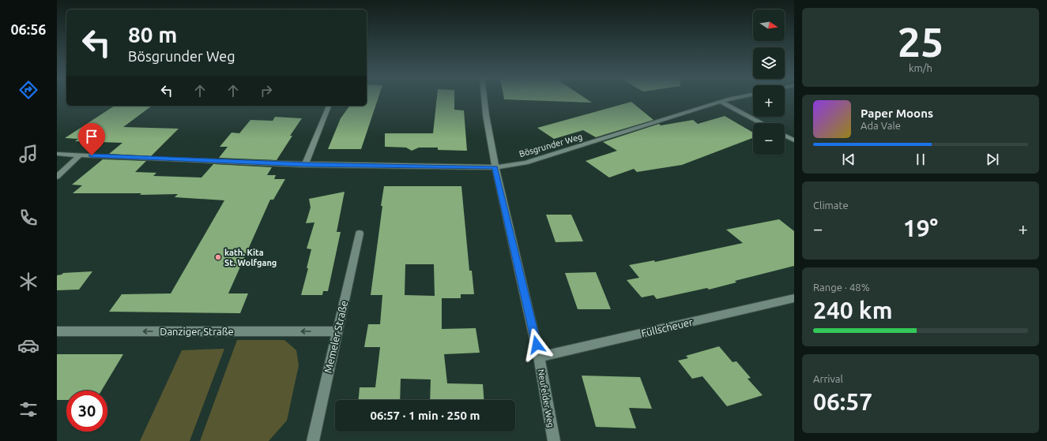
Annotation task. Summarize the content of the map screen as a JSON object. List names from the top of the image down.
{
  "streets": {
    "street": [
      "Bösgrunder Weg",
      "Füllscheuer",
      "Danziger Straße",
      "Memeler Straße",
      "Neufelder Weg"
    ]
  },
  "crossings": [
    ["Bösgrunder Weg", "Neufelder Weg"],
    ["Füllscheuer", "Neufelder Weg"],
    ["Danziger Straße", "Memeler Straße"]
  ],
  "one_way": ["Danziger Straße"],
  "places": ["kath. Kita St. Wolfgang"],
  "north": "right",
  "page": {
    "tabs": "06:56",
    "tile": [
      ["25", "km/h"],
      "Climate",
      ["Range · 48%", "240 km"],
      ["Arrival", "06:57"]
    ],
    "map_buttons": ["+", "−"],
    "turn": ["80 m", "Bösgrunder Weg"],
    "song": ["Paper Moons", "Ada Vale"],
    "heat": ["−", "19°", "+"],
    "limit": "30",
    "trip": "06:57 · 1 min · 250 m"
  }
}
